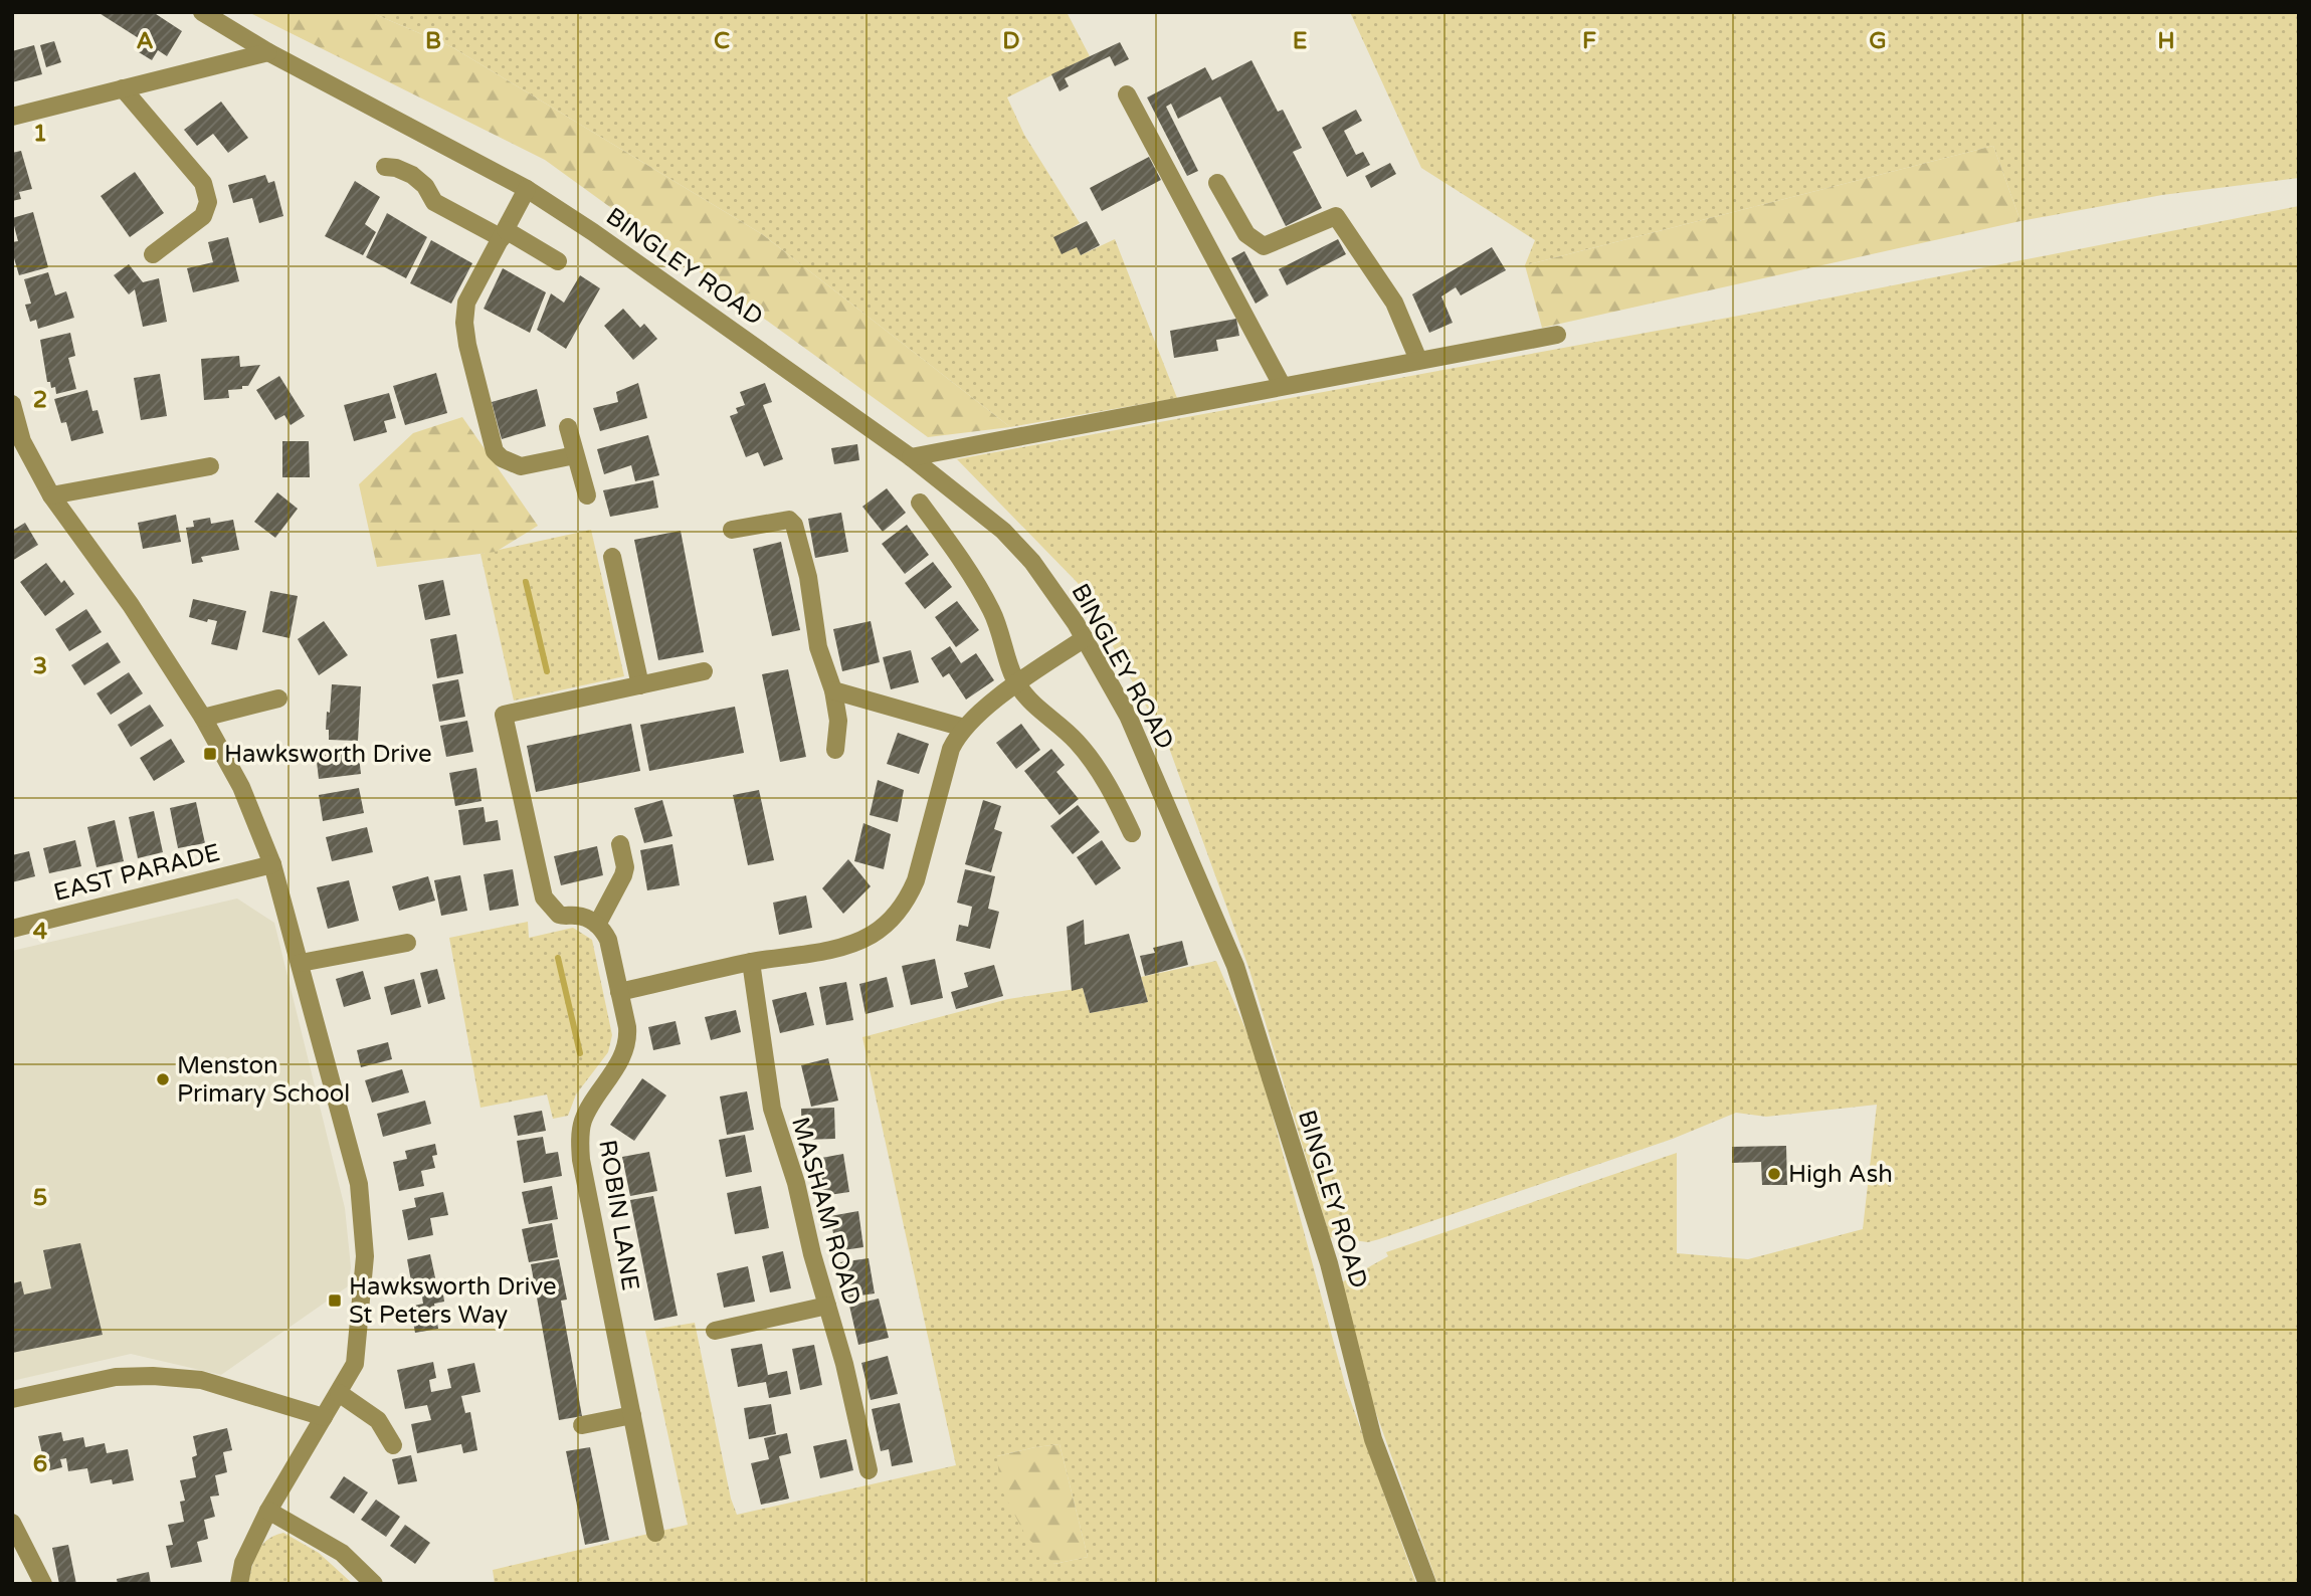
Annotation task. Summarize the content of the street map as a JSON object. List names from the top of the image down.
{
  "streets": {
    "street": [
      "BINGLEY ROAD",
      "EAST PARADE",
      "MASHAM ROAD",
      "ROBIN LANE"
    ]
  },
  "places": {
    "transit": ["Hawksworth Drive", "Hawksworth Drive St Peters Way"],
    "other": ["Menston Primary School", "High Ash"]
  },
  "grid": {
    "columns": [
      "A",
      "B",
      "C",
      "D",
      "E",
      "F",
      "G",
      "H"
    ],
    "rows": [
      "1",
      "2",
      "3",
      "4",
      "5",
      "6"
    ]
  }
}
